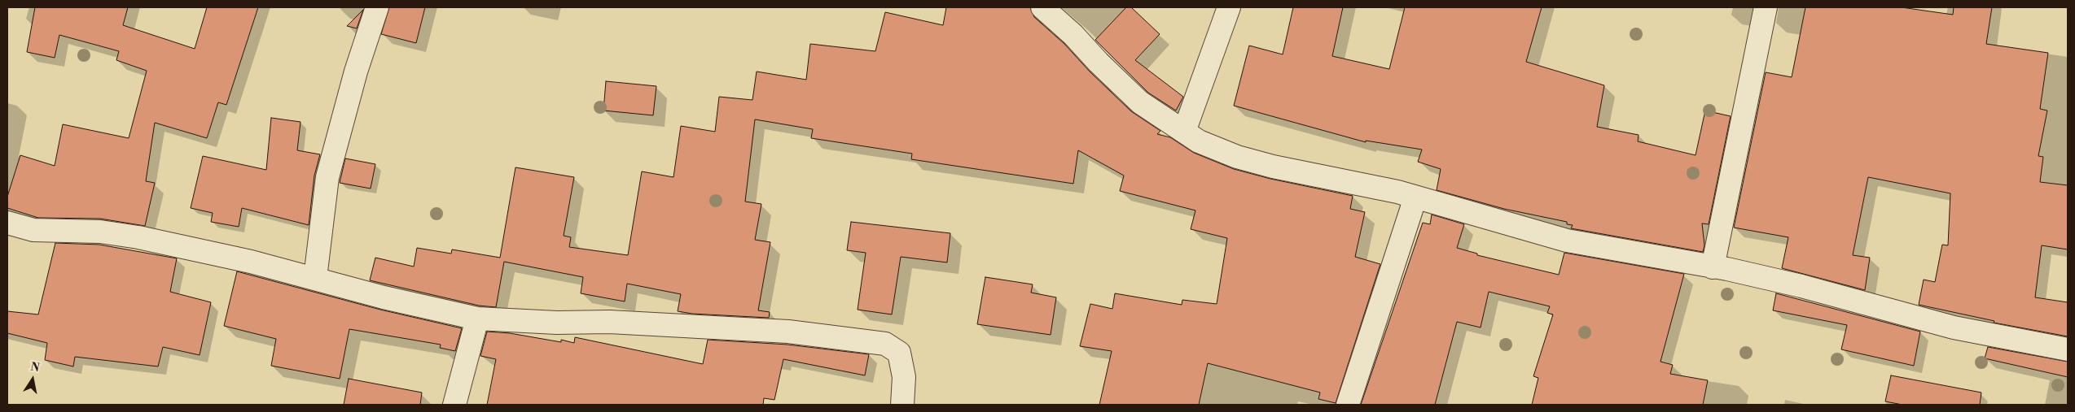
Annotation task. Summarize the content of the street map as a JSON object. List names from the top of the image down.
{
  "north": "top"
}
